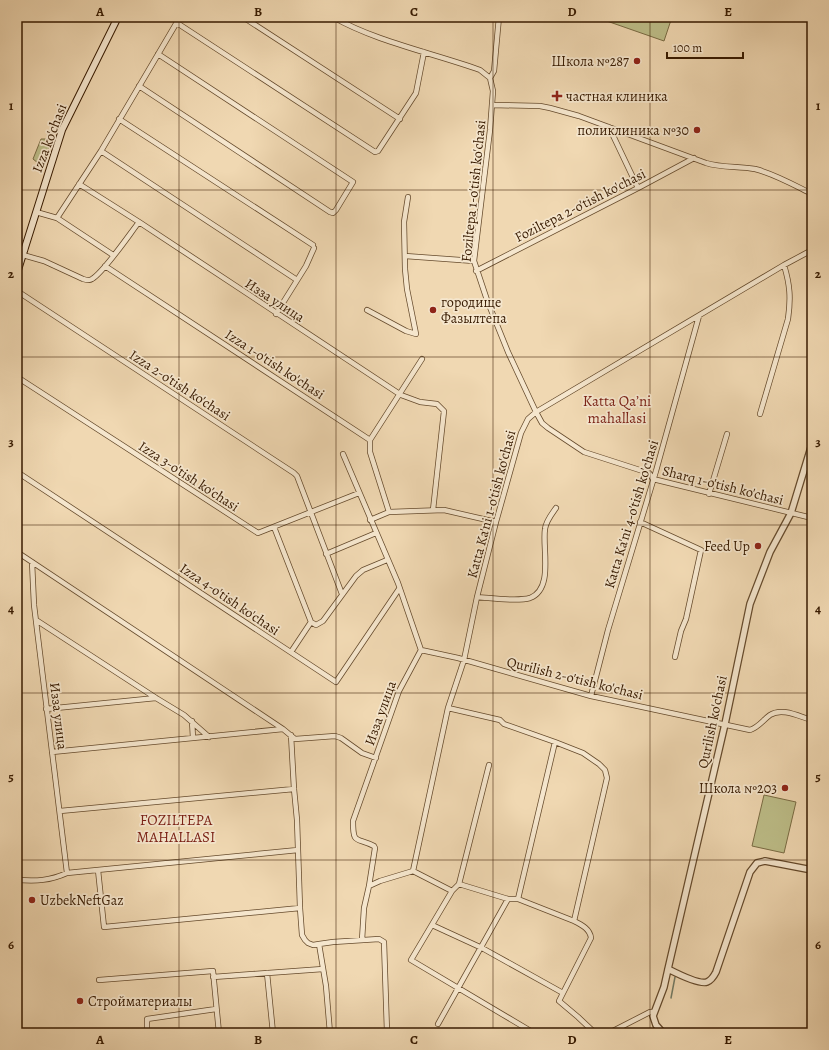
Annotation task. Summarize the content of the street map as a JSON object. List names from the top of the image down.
{
  "streets": {
    "main road": ["Izza ko'chasi"],
    "street": [
      "Foziltepa 1-o'tish ko'chasi",
      "Foziltepa 2-o'tish ko'chasi",
      "Изза улица",
      "Izza 1-o'tish ko'chasi",
      "Izza 2-o'tish ko'chasi",
      "Izza 3-o'tish ko'chasi",
      "Sharq 1-o'tish ko'chasi",
      "Katta Ka'ni 1-o'tish ko'chasi",
      "Katta Ka'ni 4-o'tish ko'chasi",
      "Izza 4-o'tish ko'chasi",
      "Qurilish 2-o'tish ko'chasi",
      "Qurilish ko'chasi"
    ]
  },
  "crossings": [
    ["Foziltepa 1-o'tish ko'chasi", "Foziltepa 2-o'tish ko'chasi"],
    ["Foziltepa 1-o'tish ko'chasi", "Sharq 1-o'tish ko'chasi"],
    ["Foziltepa 1-o'tish ko'chasi", "Katta Ka'ni 1-o'tish ko'chasi"],
    ["Foziltepa 1-o'tish ko'chasi", "Katta Ka'ni 4-o'tish ko'chasi"],
    ["Изза улица", "Qurilish 2-o'tish ko'chasi"],
    ["Izza 2-o'tish ko'chasi", "Izza 3-o'tish ko'chasi"],
    ["Sharq 1-o'tish ko'chasi", "Katta Ka'ni 4-o'tish ko'chasi"],
    ["Sharq 1-o'tish ko'chasi", "Qurilish ko'chasi"],
    ["Katta Ka'ni 1-o'tish ko'chasi", "Katta Ka'ni 4-o'tish ko'chasi"],
    ["Katta Ka'ni 1-o'tish ko'chasi", "Qurilish 2-o'tish ko'chasi"],
    ["Katta Ka'ni 4-o'tish ko'chasi", "Qurilish 2-o'tish ko'chasi"],
    ["Qurilish 2-o'tish ko'chasi", "Qurilish ko'chasi"]
  ],
  "districts": ["Katta Qaʼni mahallasi", "FOZILTEPA MAHALLASI"],
  "places": {
    "other": [
      "Школа №287",
      "поликлиника №30",
      "городище Фазылтепа",
      "Feed Up",
      "Школа №203",
      "UzbekNeftGaz",
      "Стройматериалы"
    ],
    "health": ["частная клиника"]
  },
  "scale_bar": "100 m",
  "grid": {
    "columns": [
      "A",
      "B",
      "C",
      "D",
      "E"
    ],
    "rows": [
      "1",
      "2",
      "3",
      "4",
      "5",
      "6"
    ]
  }
}
